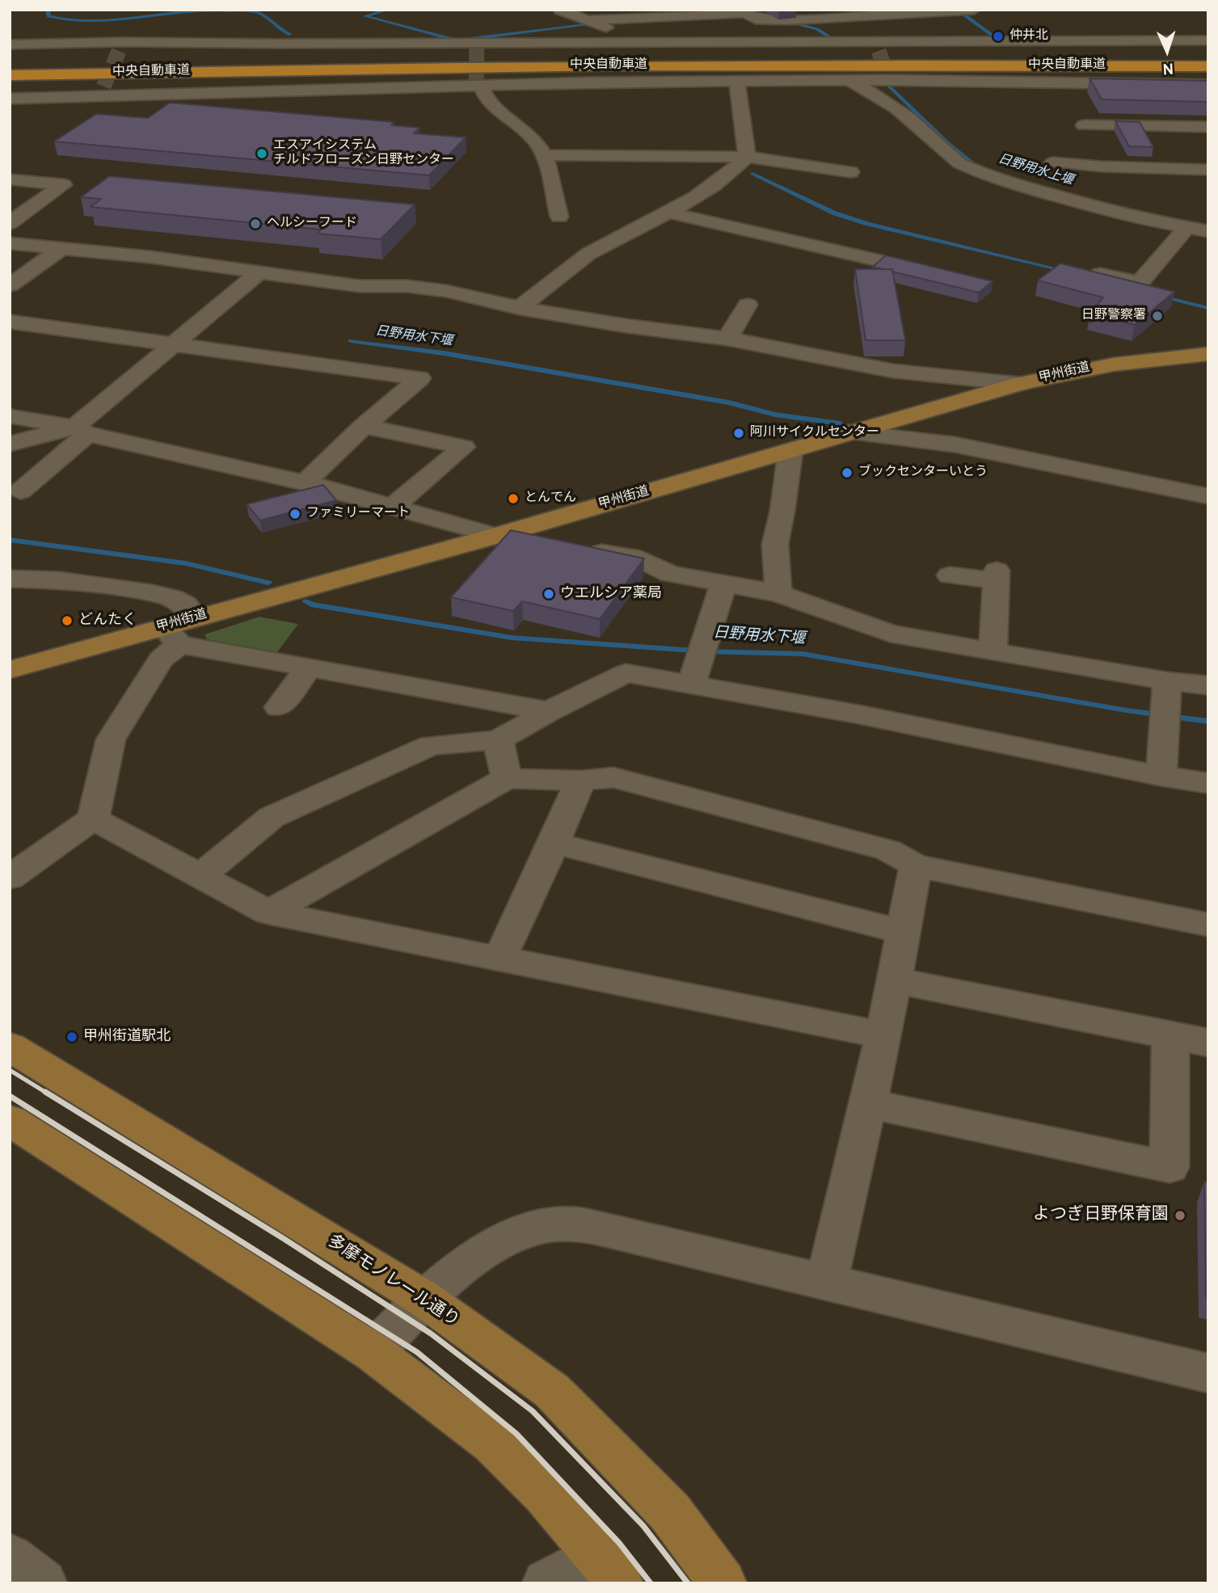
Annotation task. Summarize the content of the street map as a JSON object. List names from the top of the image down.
{
  "streets": {
    "highway": ["中央自動車道"],
    "main road": ["甲州街道", "多摩モノレール通り"]
  },
  "water": ["日野用水上堰", "日野用水下堰"],
  "places": [
    "仲井北",
    "エスアイシステム チルドフローズン日野センター",
    "ヘルシーフード",
    "日野警察署",
    "阿川サイクルセンター",
    "ブックセンターいとう",
    "とんでん",
    "ファミリーマート",
    "ウエルシア薬局",
    "どんたく",
    "甲州街道駅北",
    "よつぎ日野保育園"
  ],
  "north": "bottom"
}
